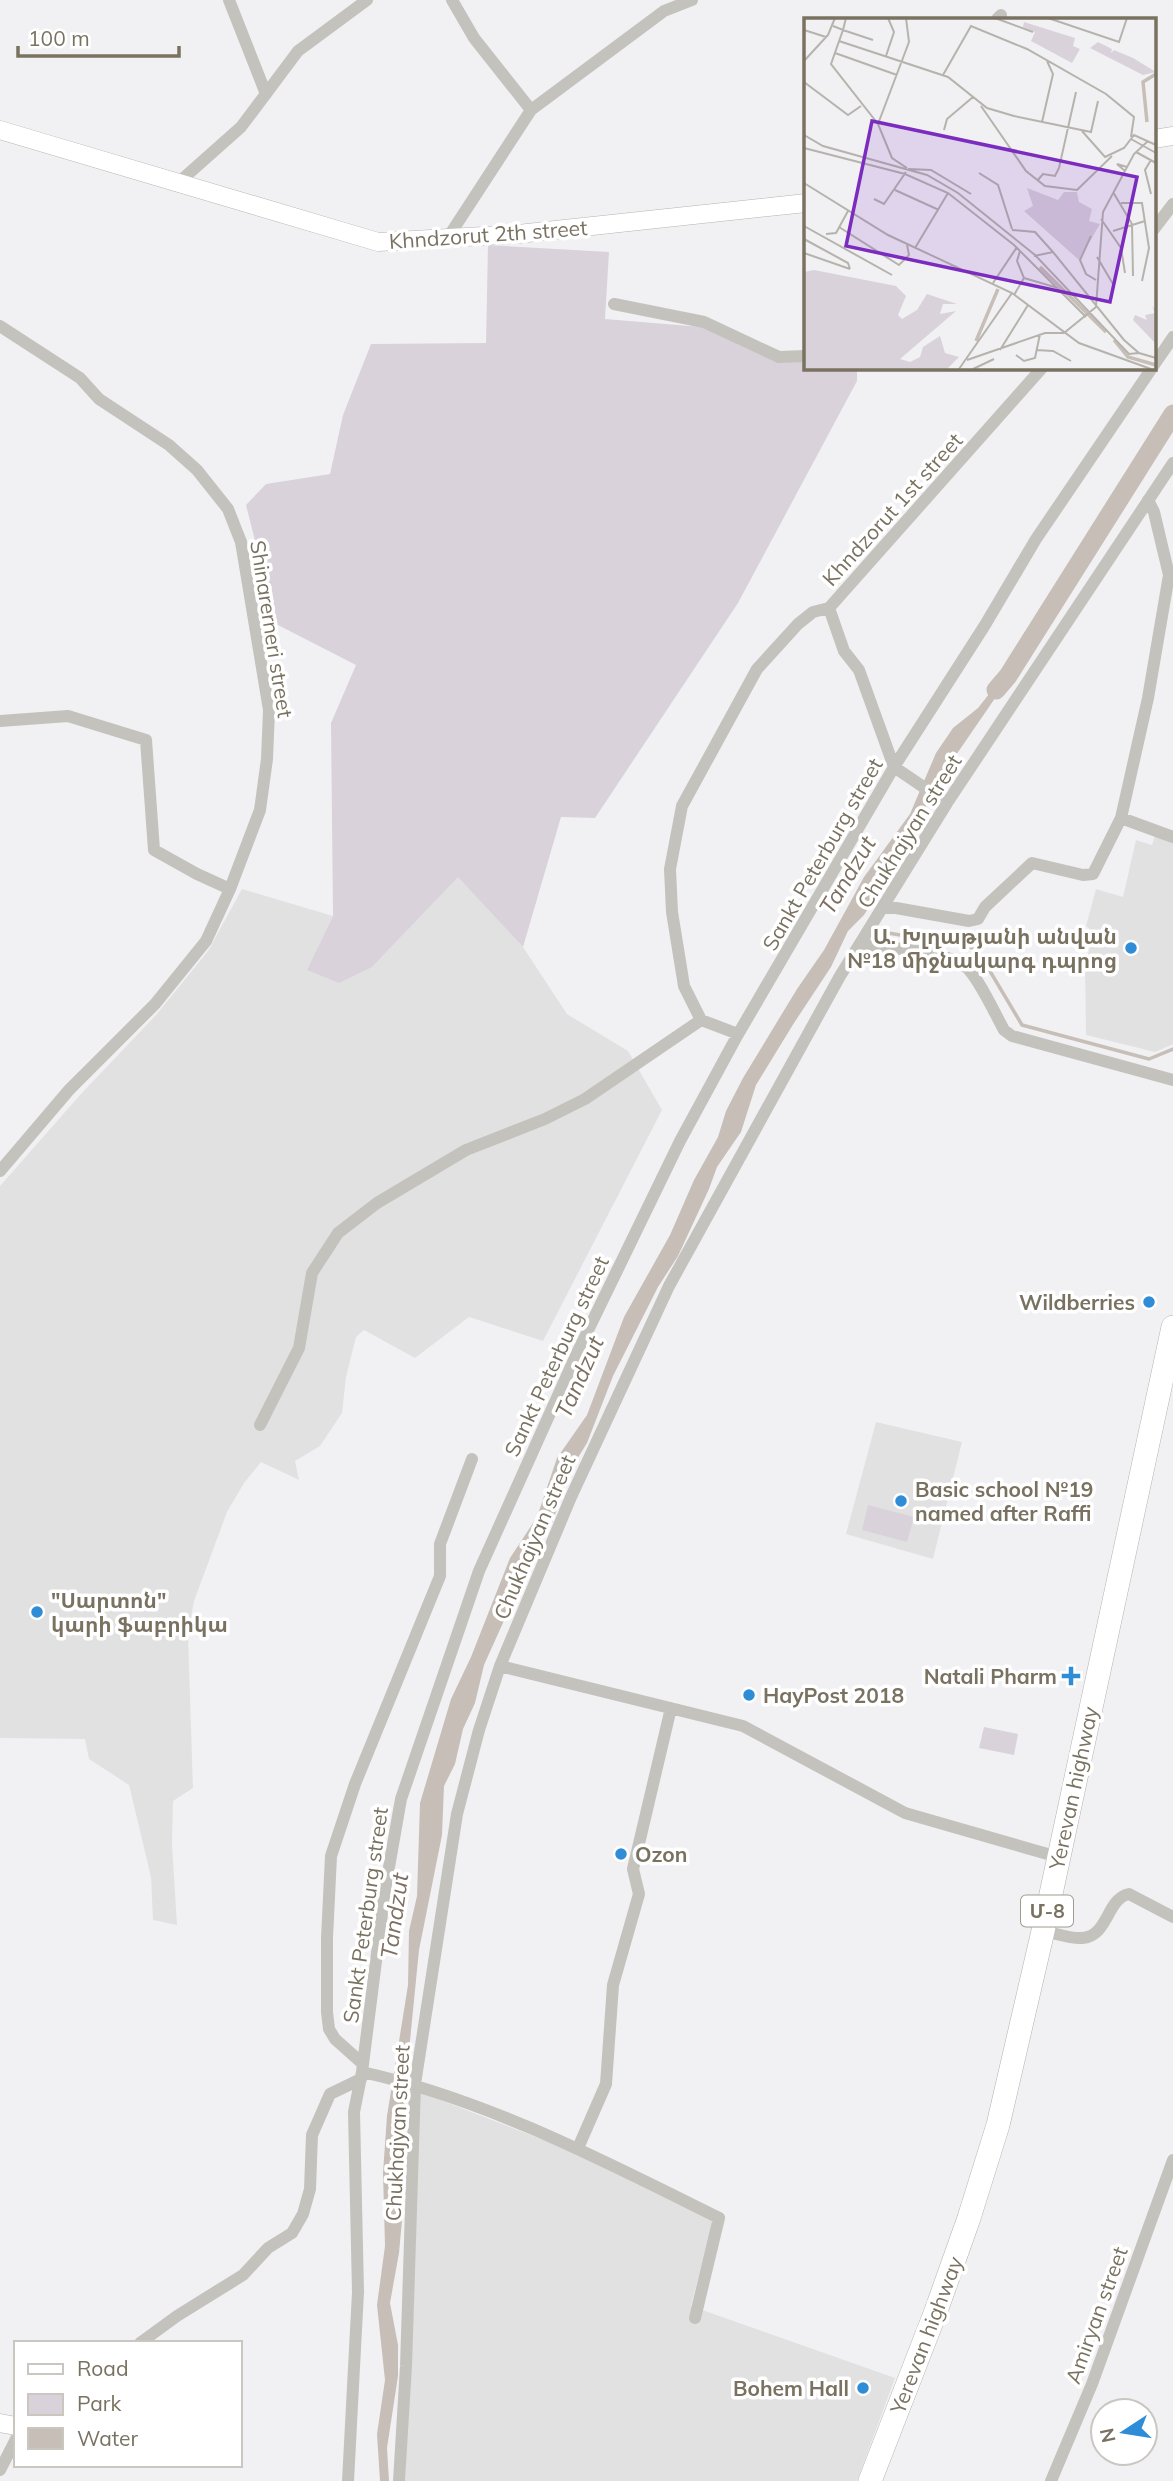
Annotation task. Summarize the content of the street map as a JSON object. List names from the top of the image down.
{
  "streets": {
    "highway": ["Yerevan highway", "Մ-8"],
    "street": [
      "Khndzorut 2th street",
      "Khndzorut 1st street",
      "Shinarerneri street",
      "Chukhajyan street",
      "Sankt Peterburg street",
      "Amiryan street"
    ]
  },
  "crossings": [
    ["Khndzorut 1st street", "Sankt Peterburg street"]
  ],
  "water": ["Tandzut"],
  "places": {
    "other": [
      "Ա. Խլղաթյանի անվան №18 միջնակարգ դպրոց",
      "Wildberries",
      "Basic school №19 named after Raffi",
      "\"Սարտոն\" կարի ֆաբրիկա",
      "HayPost 2018",
      "Ozon",
      "Bohem Hall"
    ],
    "health": ["Natali Pharm"]
  },
  "legend": ["Road", "Park", "Water"],
  "scale_bar": "100 m",
  "north": "left"
}
